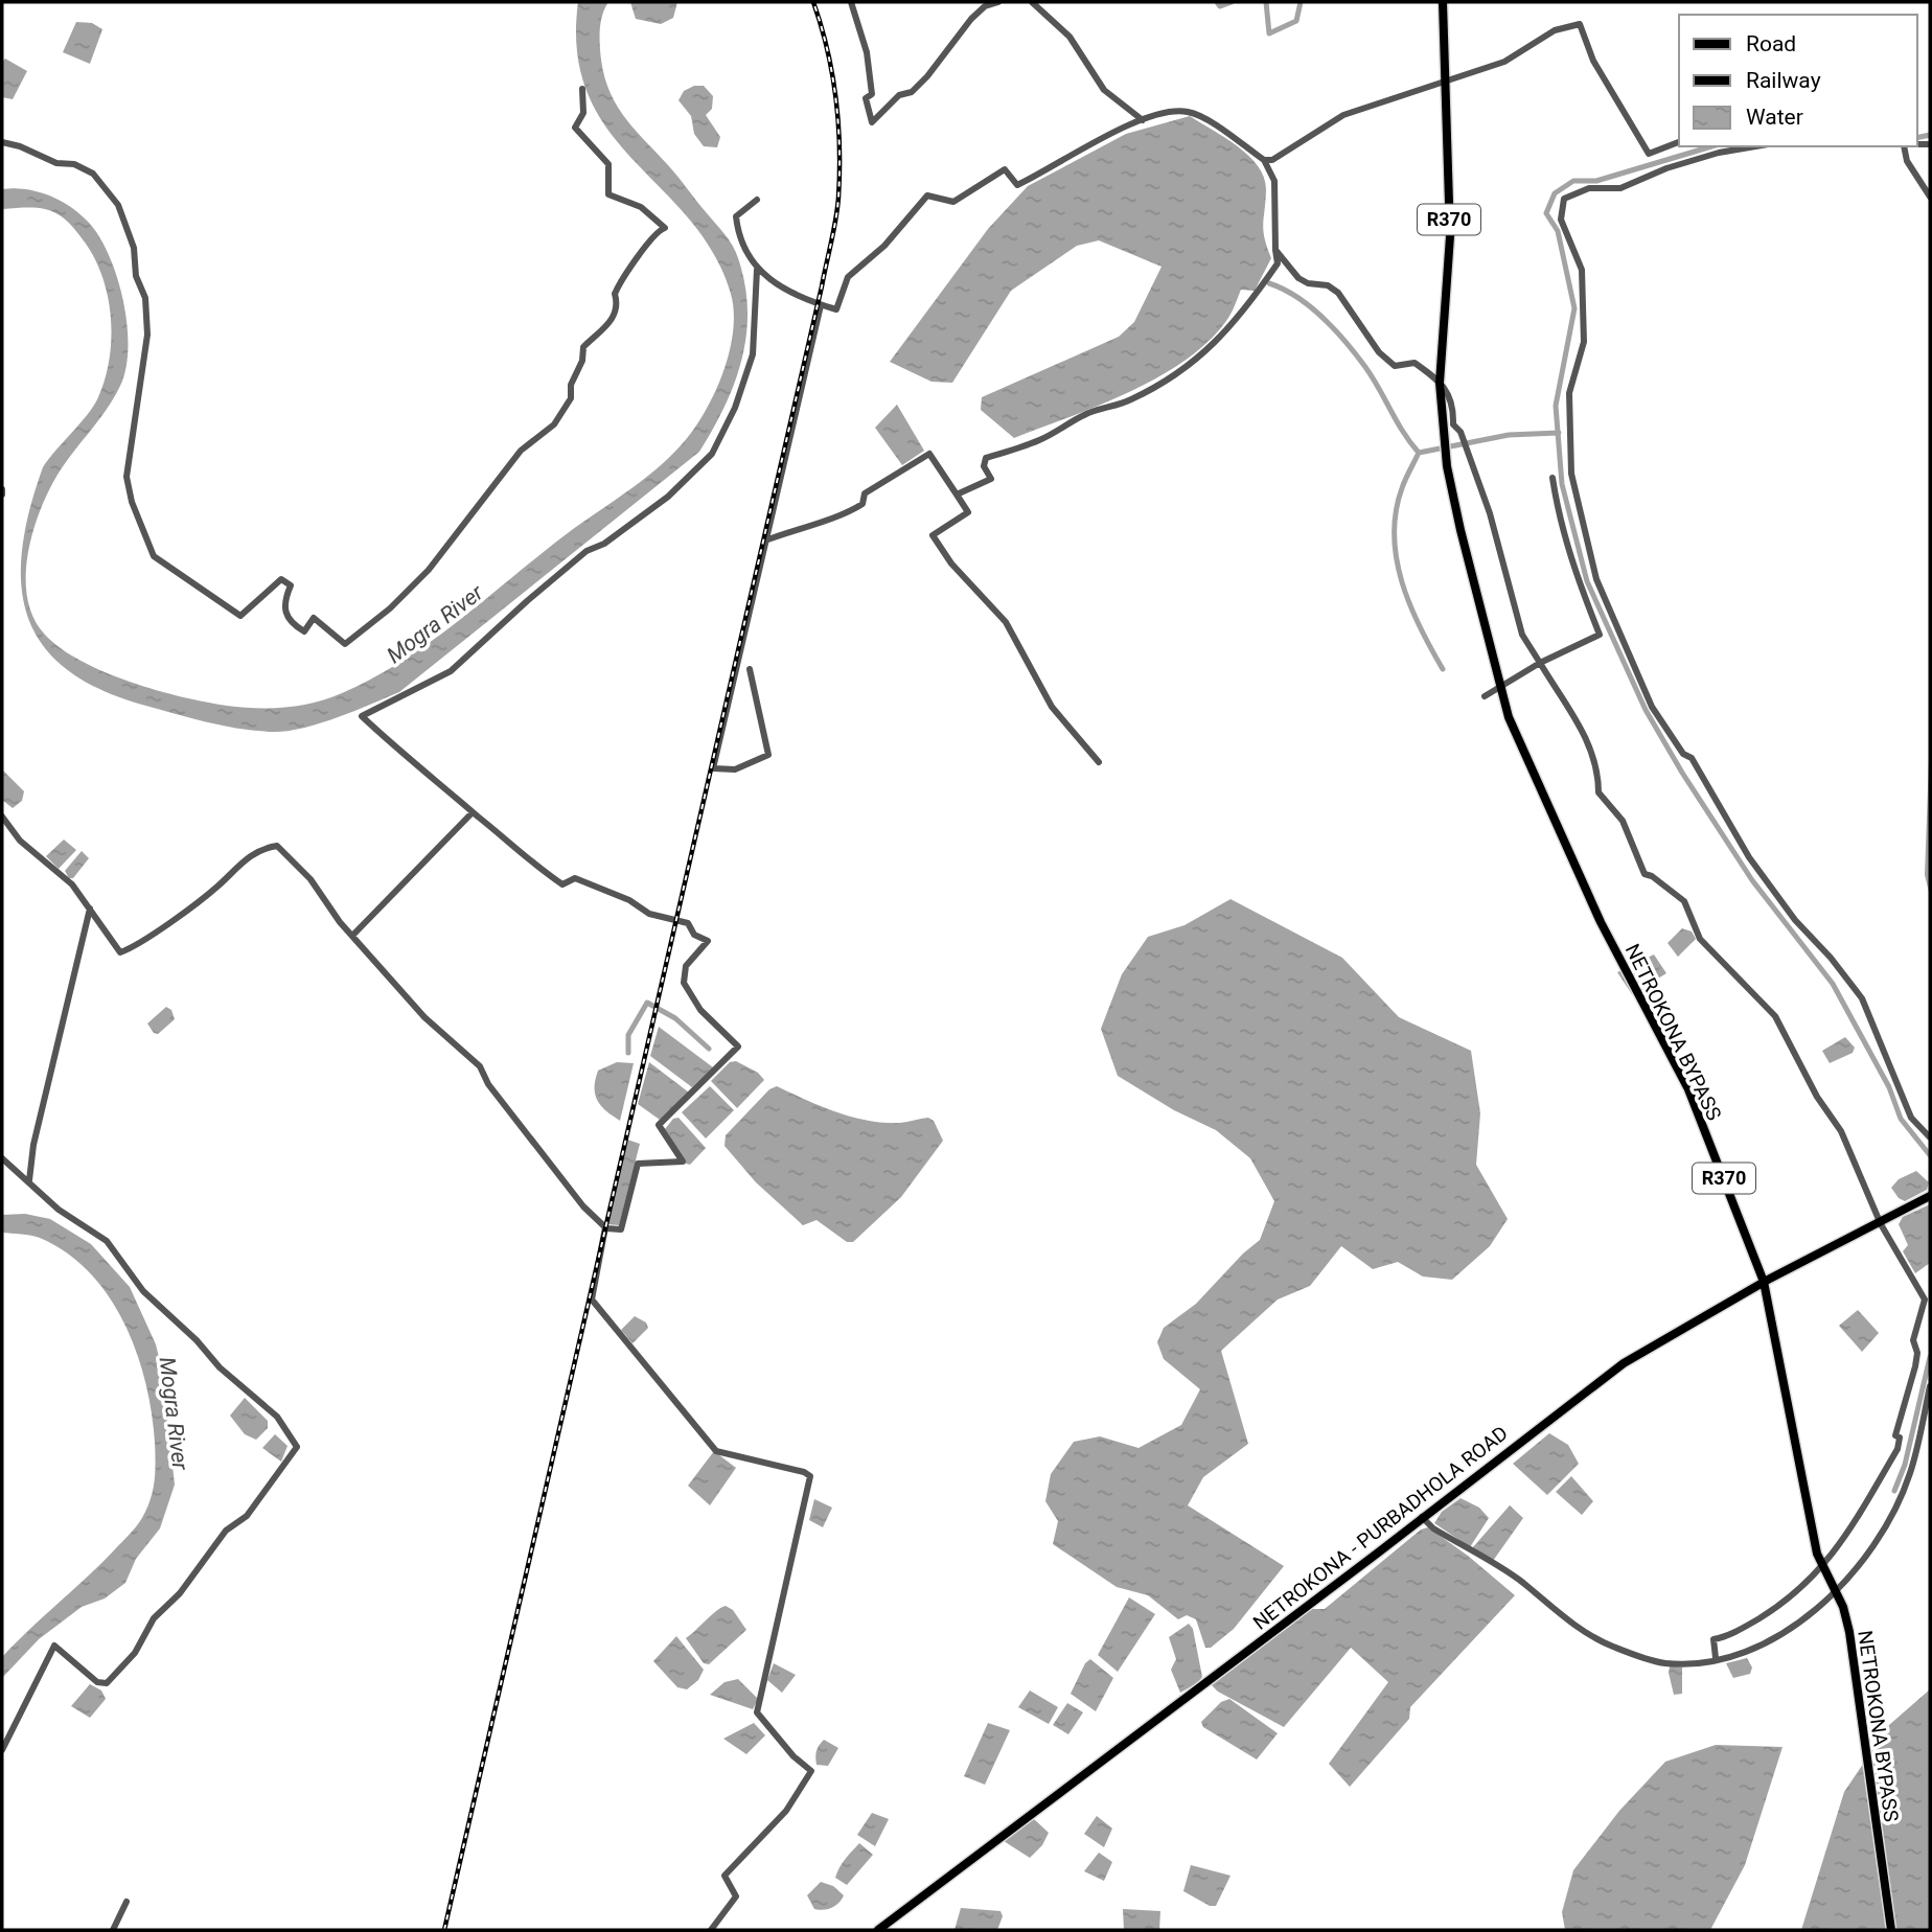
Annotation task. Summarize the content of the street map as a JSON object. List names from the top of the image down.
{
  "streets": {
    "main road": ["R370", "NETROKONA BYPASS", "NETROKONA - PURBADHOLA ROAD"]
  },
  "crossings": [
    ["R370", "NETROKONA BYPASS"],
    ["NETROKONA BYPASS", "NETROKONA - PURBADHOLA ROAD"]
  ],
  "water": ["Mogra River"],
  "legend": ["Road", "Railway", "Water"]
}
